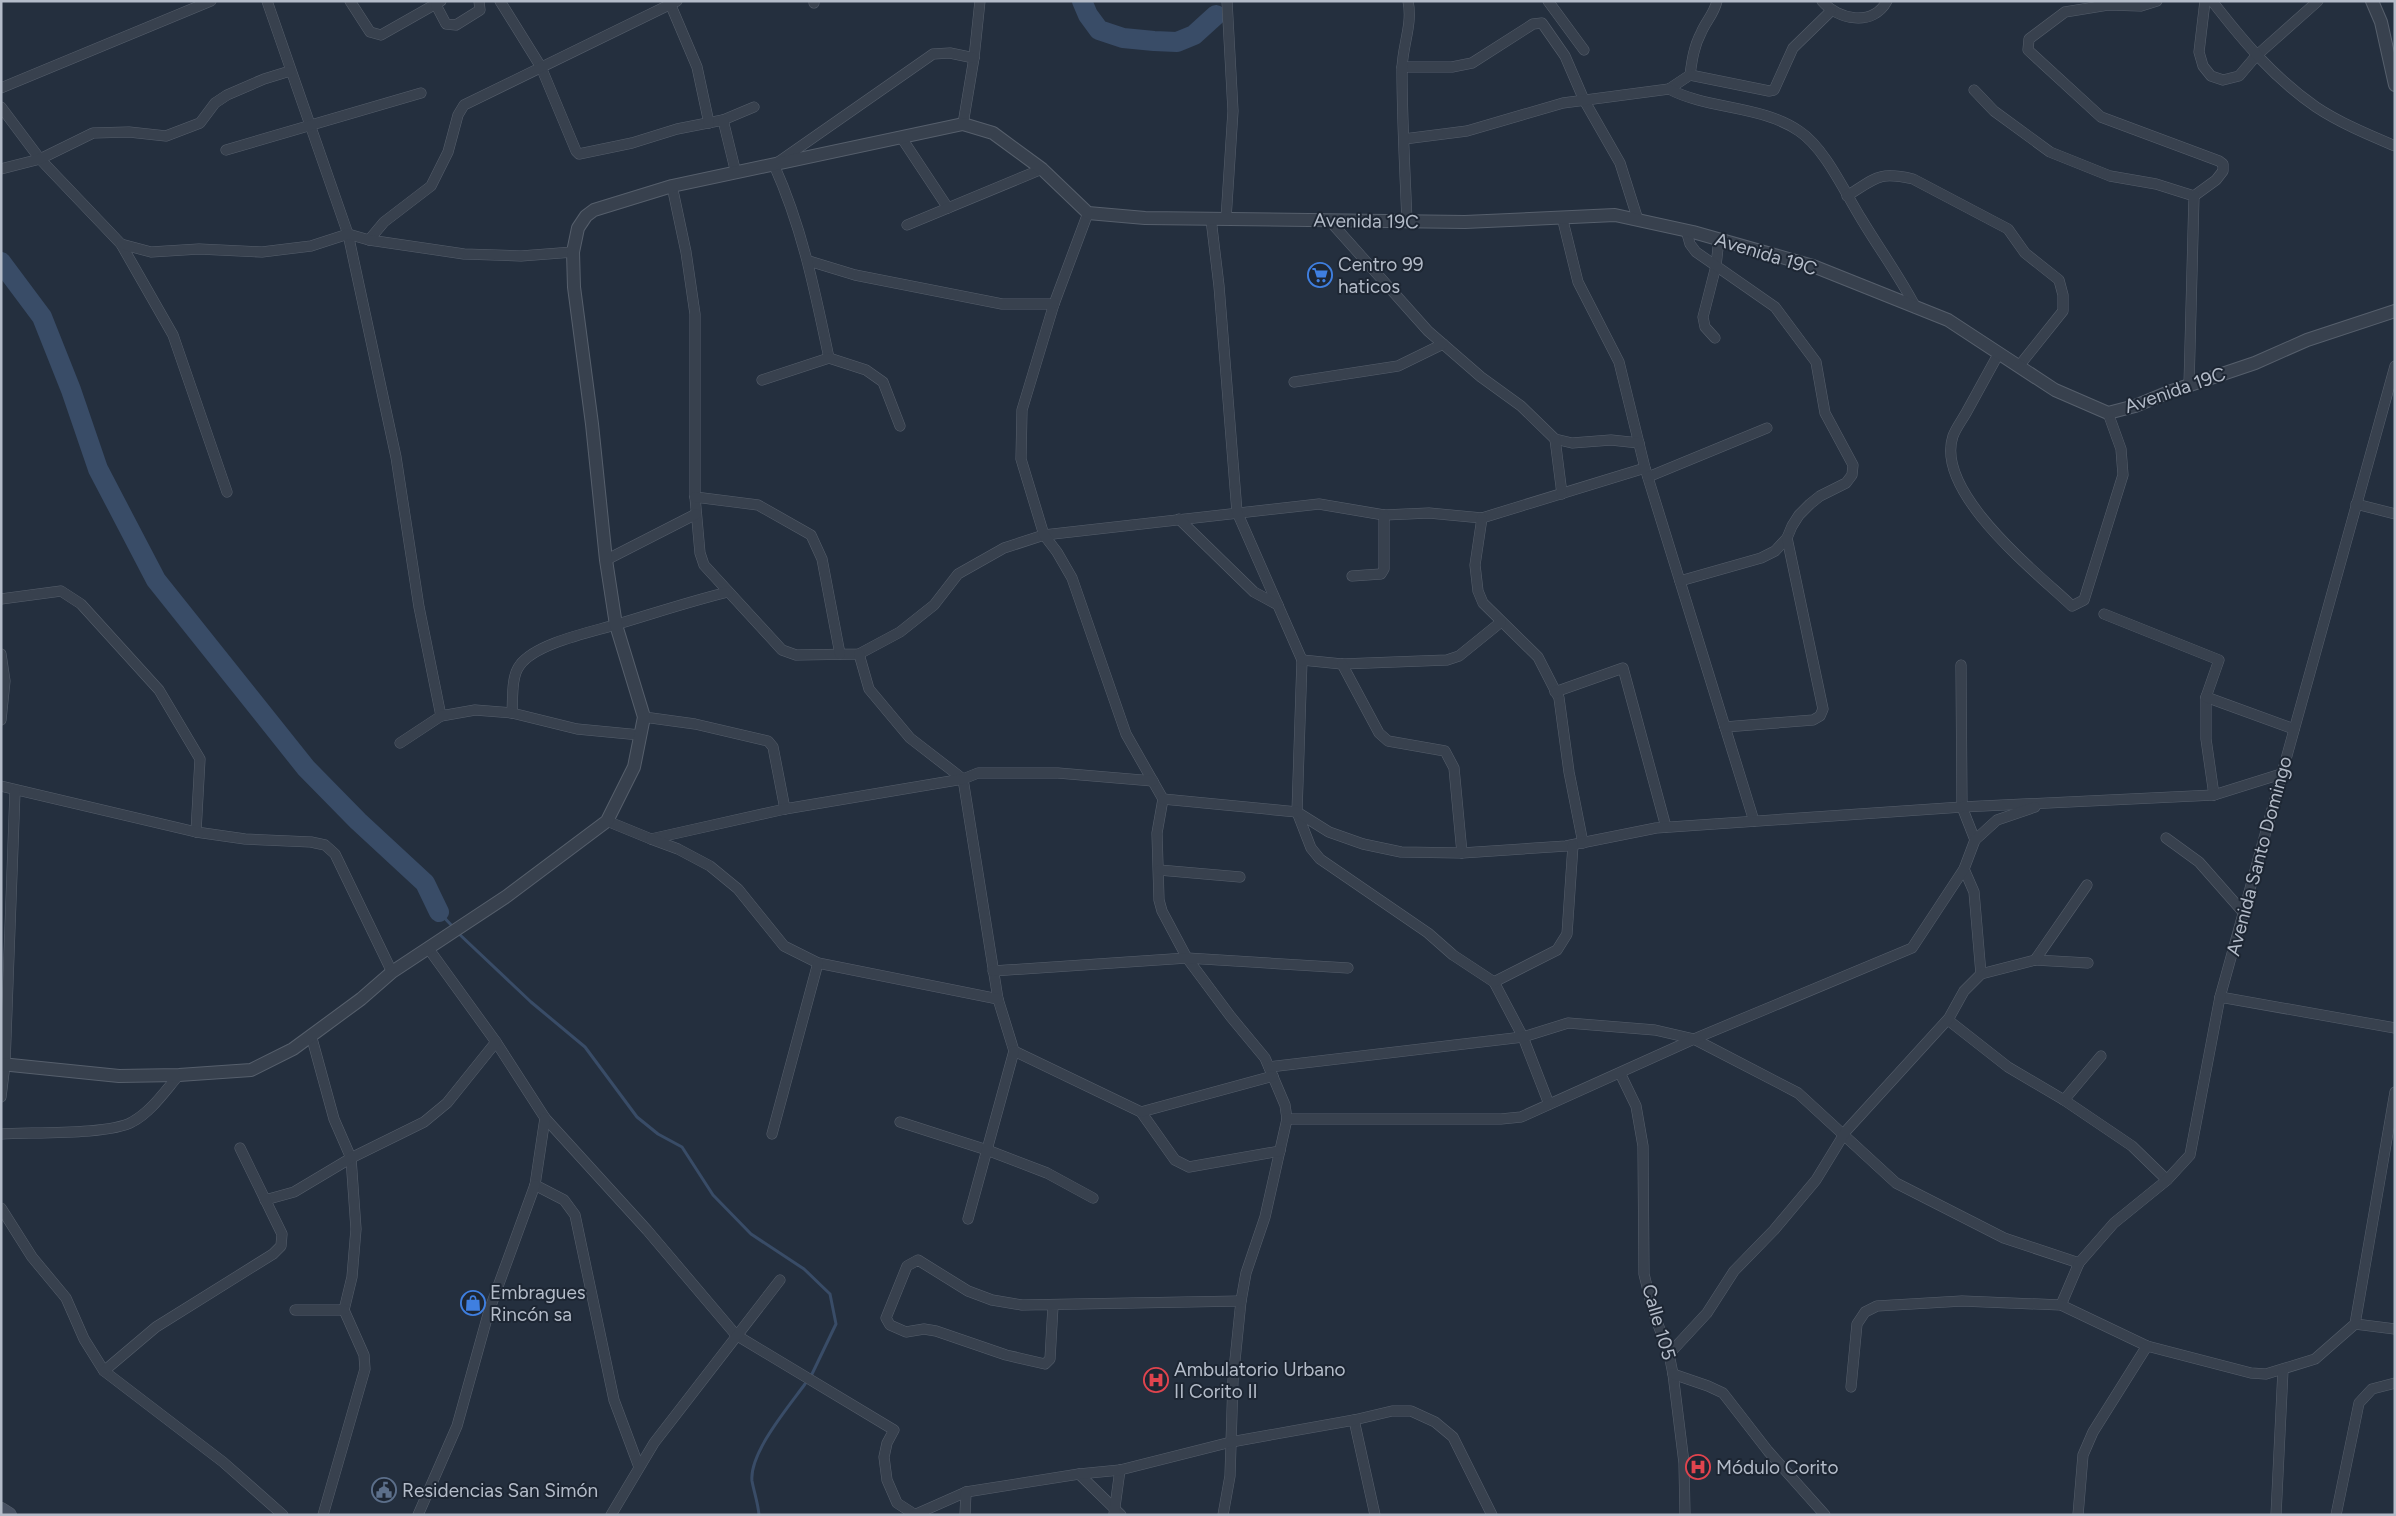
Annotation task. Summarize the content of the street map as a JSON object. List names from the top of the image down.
{
  "streets": {
    "street": ["Avenida 19C", "Avenida Santo Domingo", "Calle 105"]
  },
  "places": {
    "supermarket": ["Centro 99 haticos"],
    "shop": ["Embragues Rincón sa"],
    "hospital": ["Ambulatorio Urbano II Corito II", "Módulo Corito"],
    "public building": ["Residencias San Simón"]
  }
}
